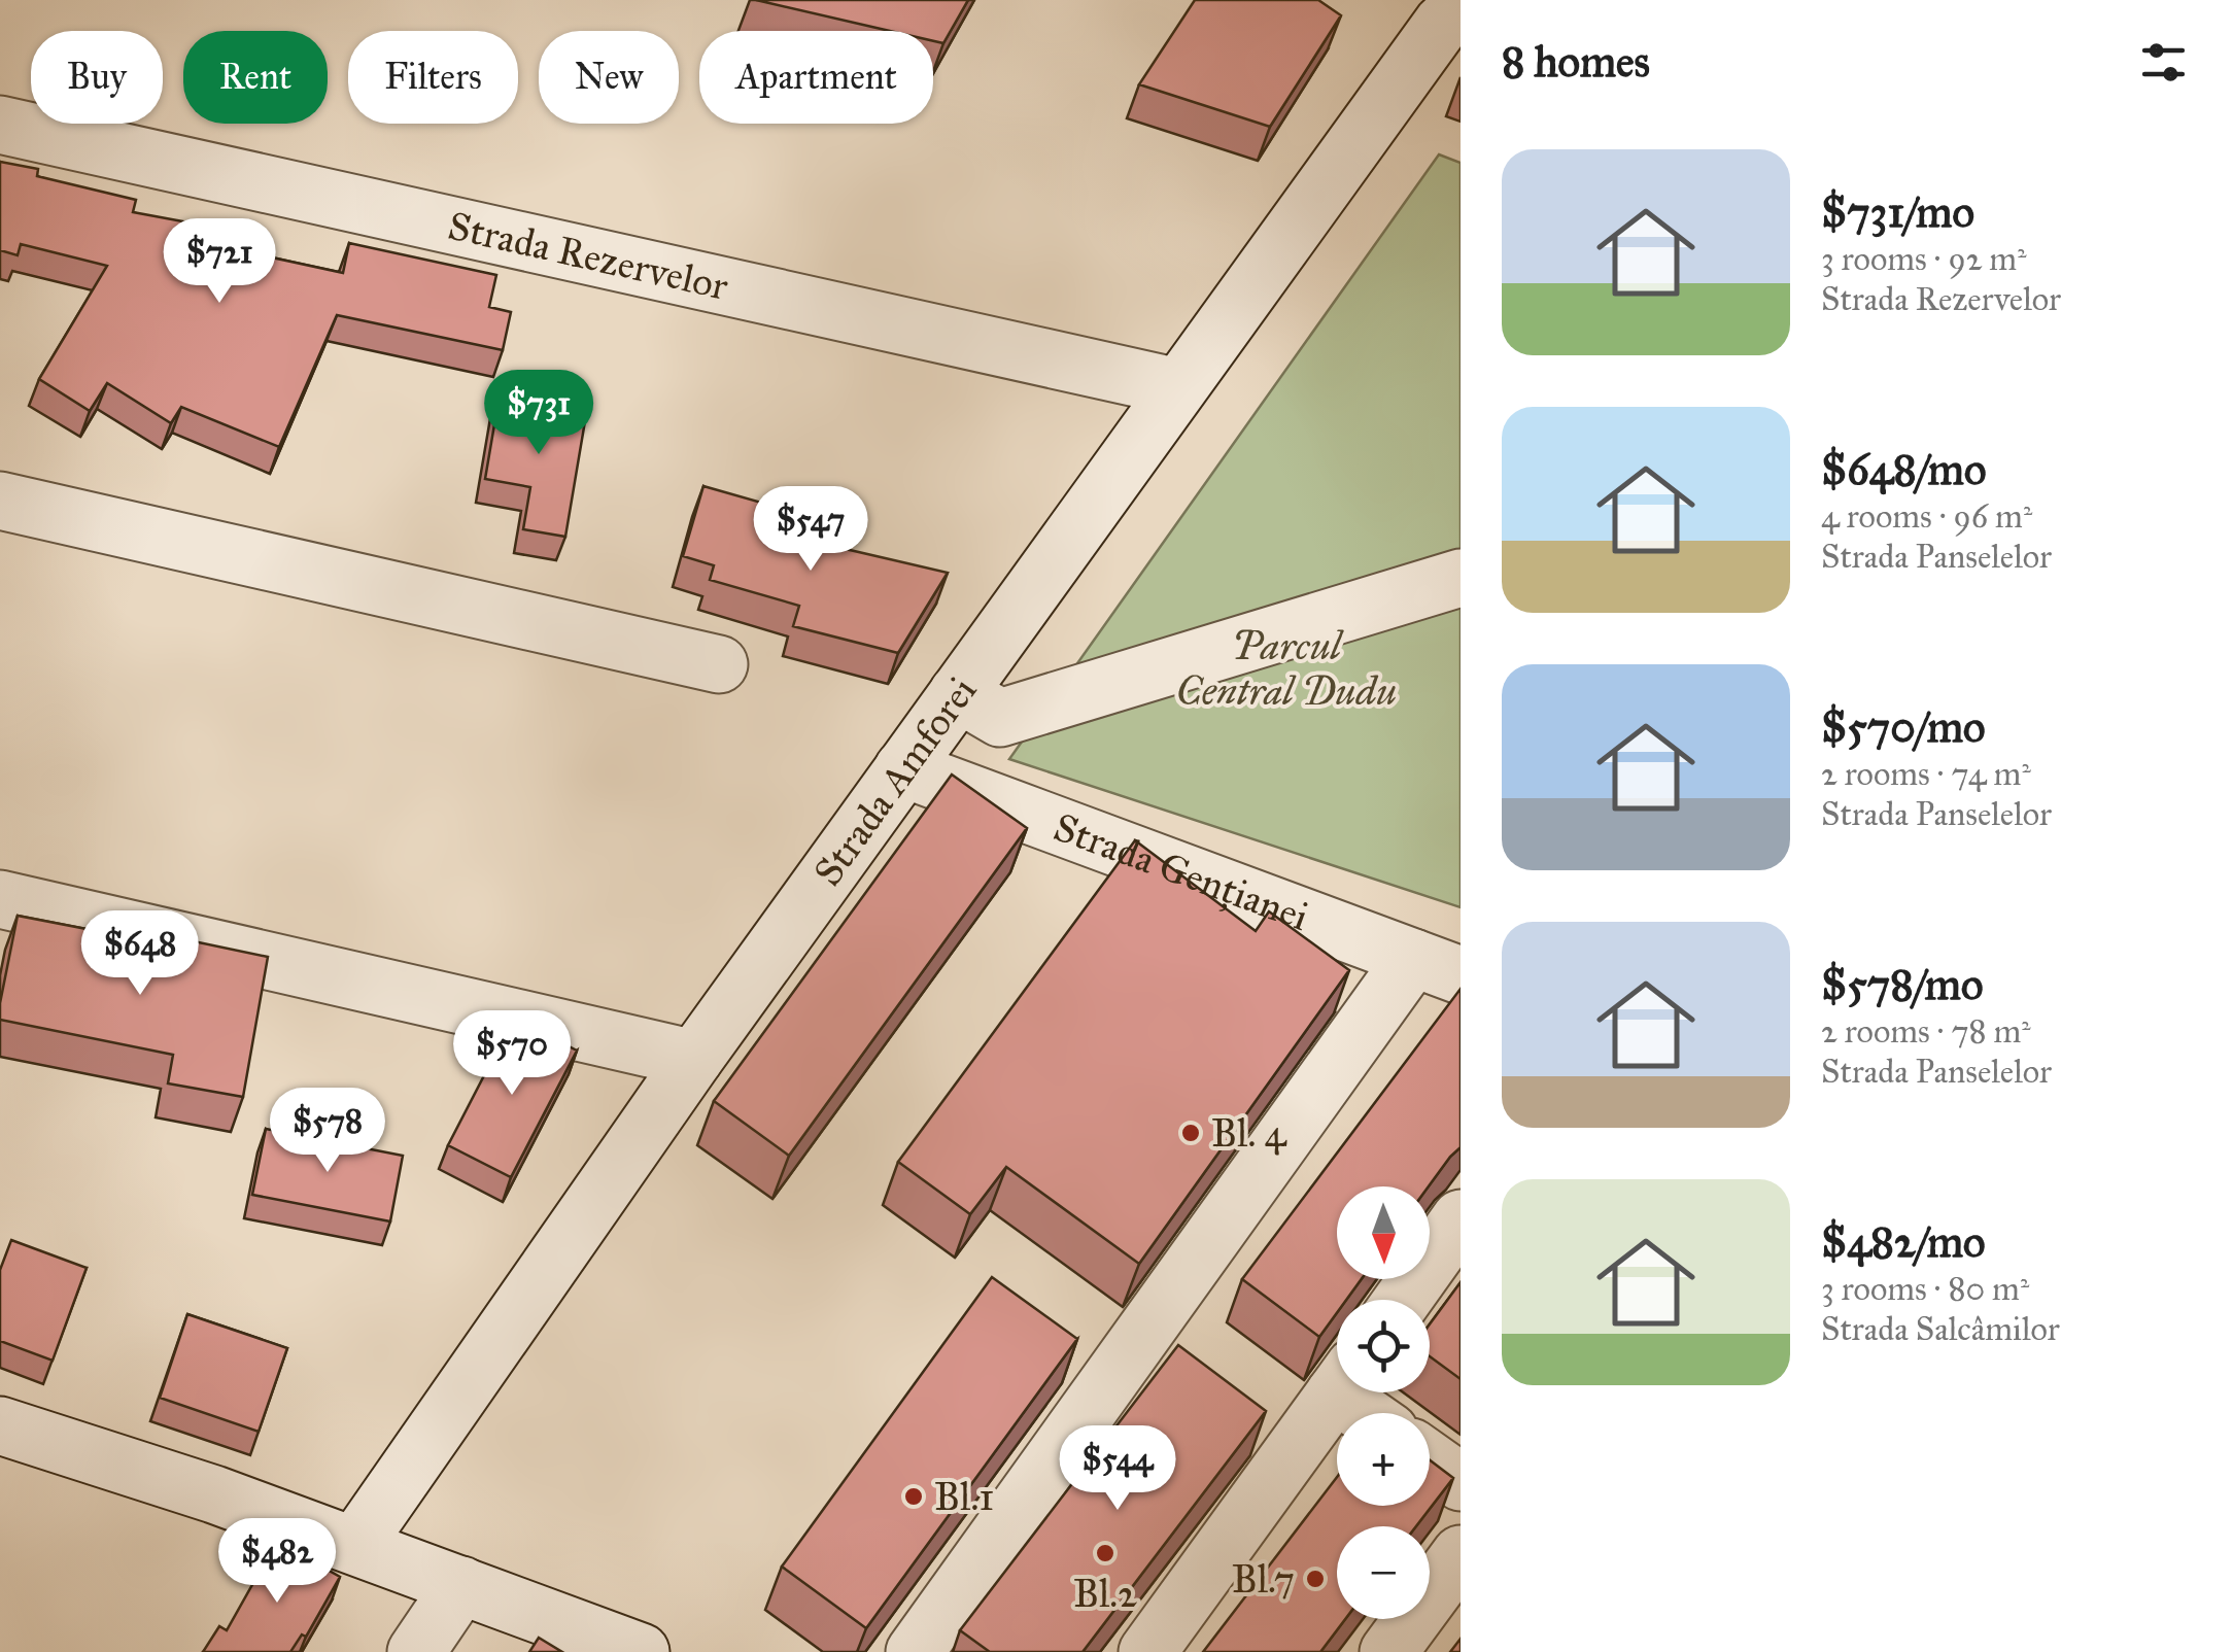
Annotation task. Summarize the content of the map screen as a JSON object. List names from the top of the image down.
{
  "streets": {
    "street": ["Strada Rezervelor", "Strada Amforei", "Strada Gențianei"]
  },
  "crossings": [
    ["Strada Rezervelor", "Strada Amforei"],
    ["Strada Amforei", "Strada Gențianei"]
  ],
  "parks": ["Parcul Central Dudu"],
  "places": [
    "Bl. 4",
    "Bl.1",
    "Bl.2",
    "Bl.7"
  ],
  "north": "bottom",
  "page": {
    "heading": "8 homes",
    "chip": [
      "Buy",
      "Rent",
      "Filters",
      "New",
      "Apartment"
    ],
    "list": [
      {
        "name": "$731/mo",
        "note": "3 rooms · 92 m² · Strada Rezervelor"
      },
      {
        "name": "$648/mo",
        "note": "4 rooms · 96 m² · Strada Panselelor"
      },
      {
        "name": "$570/mo",
        "note": "2 rooms · 74 m² · Strada Panselelor"
      },
      {
        "name": "$578/mo",
        "note": "2 rooms · 78 m² · Strada Panselelor"
      },
      {
        "name": "$482/mo",
        "note": "3 rooms · 80 m² · Strada Salcâmilor"
      }
    ],
    "price": [
      "$721",
      "$731",
      "$547",
      "$648",
      "$570",
      "$578",
      "$544",
      "$482"
    ],
    "map_buttons": ["+", "−"]
  }
}
